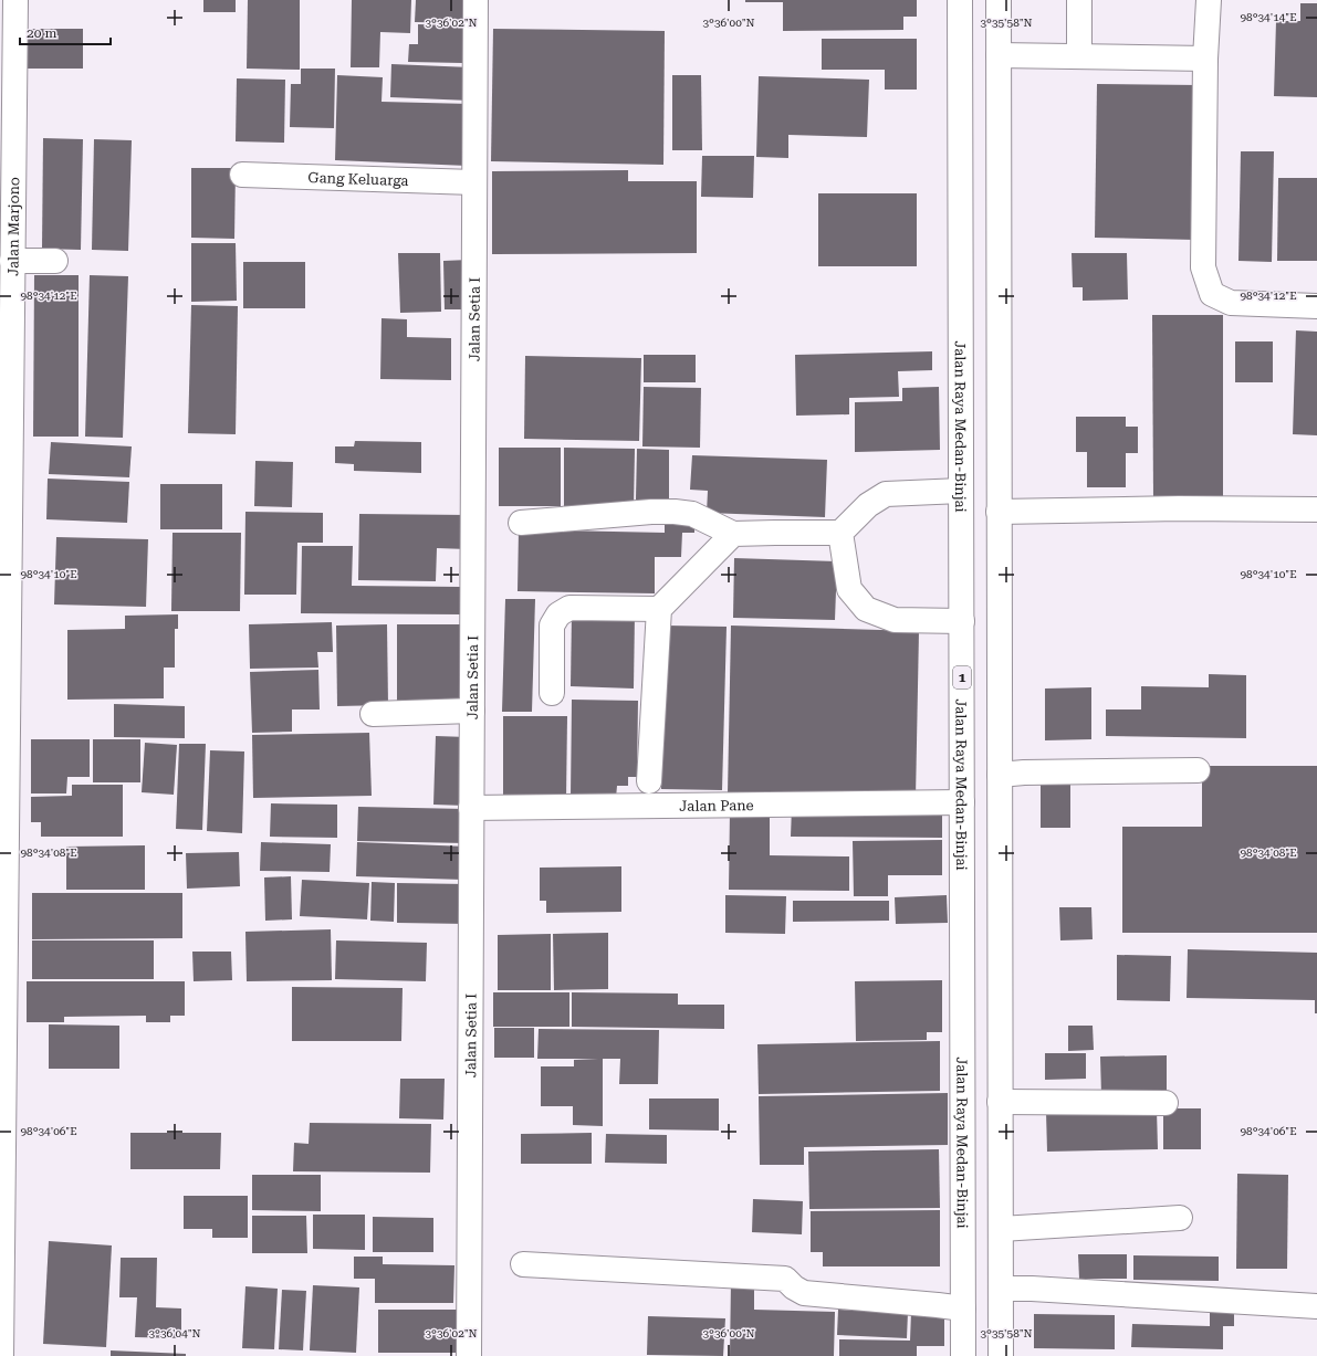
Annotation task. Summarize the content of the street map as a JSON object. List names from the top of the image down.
{
  "streets": {
    "main road": [
      "Gang Keluarga",
      "Jalan Marjono",
      "Jalan Setia I",
      "Jalan Raya Medan-Binjai",
      "1",
      "Jalan Pane"
    ]
  },
  "crossings": [
    ["Gang Keluarga", "Jalan Setia I"],
    ["Jalan Setia I", "Jalan Pane"],
    ["Jalan Raya Medan-Binjai", "Jalan Pane"]
  ],
  "scale_bar": "20 m",
  "coordinates": [
    "98°34'14\"E",
    "3°36'02\"N",
    "3°36'00\"N",
    "3°35'58\"N",
    "98°34'12\"E",
    "98°34'10\"E",
    "98°34'08\"E",
    "98°34'06\"E",
    "3°36'04\"N"
  ]
}
